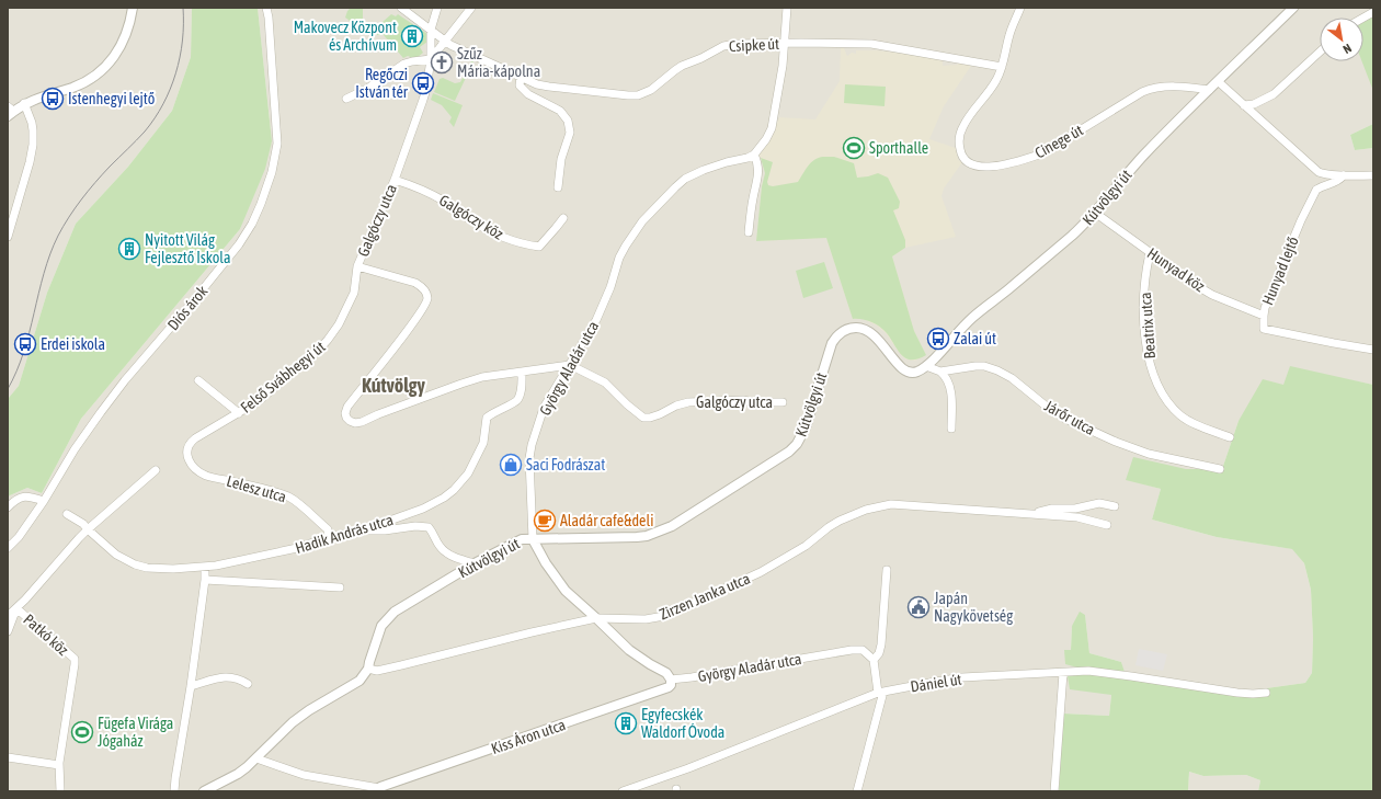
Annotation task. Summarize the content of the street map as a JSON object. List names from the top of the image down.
{
  "streets": {
    "street": [
      "Csipke út",
      "Cinege út",
      "Kútvölgyi út",
      "Galgóczy köz",
      "Galgóczy utca",
      "Hunyad köz",
      "Hunyad lejtő",
      "Diós árok",
      "Beatrix utca",
      "György Aladár utca",
      "Felső Svábhegyi út",
      "Járőr utca",
      "Lelesz utca",
      "Hadik András utca",
      "Zirzen Janka utca",
      "Patkó köz",
      "Dániel út",
      "Kiss Áron utca"
    ]
  },
  "crossings": [
    ["Csipke út", "Cinege út"],
    ["Cinege út", "Kútvölgyi út"],
    ["Kútvölgyi út", "Hunyad köz"],
    ["Kútvölgyi út", "Hunyad lejtő"],
    ["Kútvölgyi út", "György Aladár utca"],
    ["Kútvölgyi út", "Járőr utca"],
    ["Kútvölgyi út", "Zirzen Janka utca"],
    ["Galgóczy köz", "Galgóczy utca"],
    ["Galgóczy utca", "György Aladár utca"],
    ["Galgóczy utca", "Felső Svábhegyi út"],
    ["Galgóczy utca", "Hadik András utca"],
    ["Hunyad köz", "Hunyad lejtő"],
    ["Hunyad köz", "Beatrix utca"],
    ["György Aladár utca", "Zirzen Janka utca"],
    ["György Aladár utca", "Kiss Áron utca"],
    ["Felső Svábhegyi út", "Lelesz utca"],
    ["Lelesz utca", "Hadik András utca"]
  ],
  "districts": ["Kútvölgy"],
  "places": {
    "building": ["Makovecz Központ és Archívum", "Nyitott Világ Fejlesztő Iskola", "Egyfecskék Waldorf Óvoda"],
    "church": ["Szűz Mária-kápolna"],
    "bus stop": [
      "Regőczi István tér",
      "Istenhegyi lejtő",
      "Zalai út",
      "Erdei iskola"
    ],
    "sports": ["Sporthalle", "Fügefa Virága Jógaház"],
    "shop": ["Saci Fodrászat"],
    "cafe": ["Aladár cafe&deli"],
    "public building": ["Japán Nagykövetség"]
  },
  "north": "bottom right"
}
